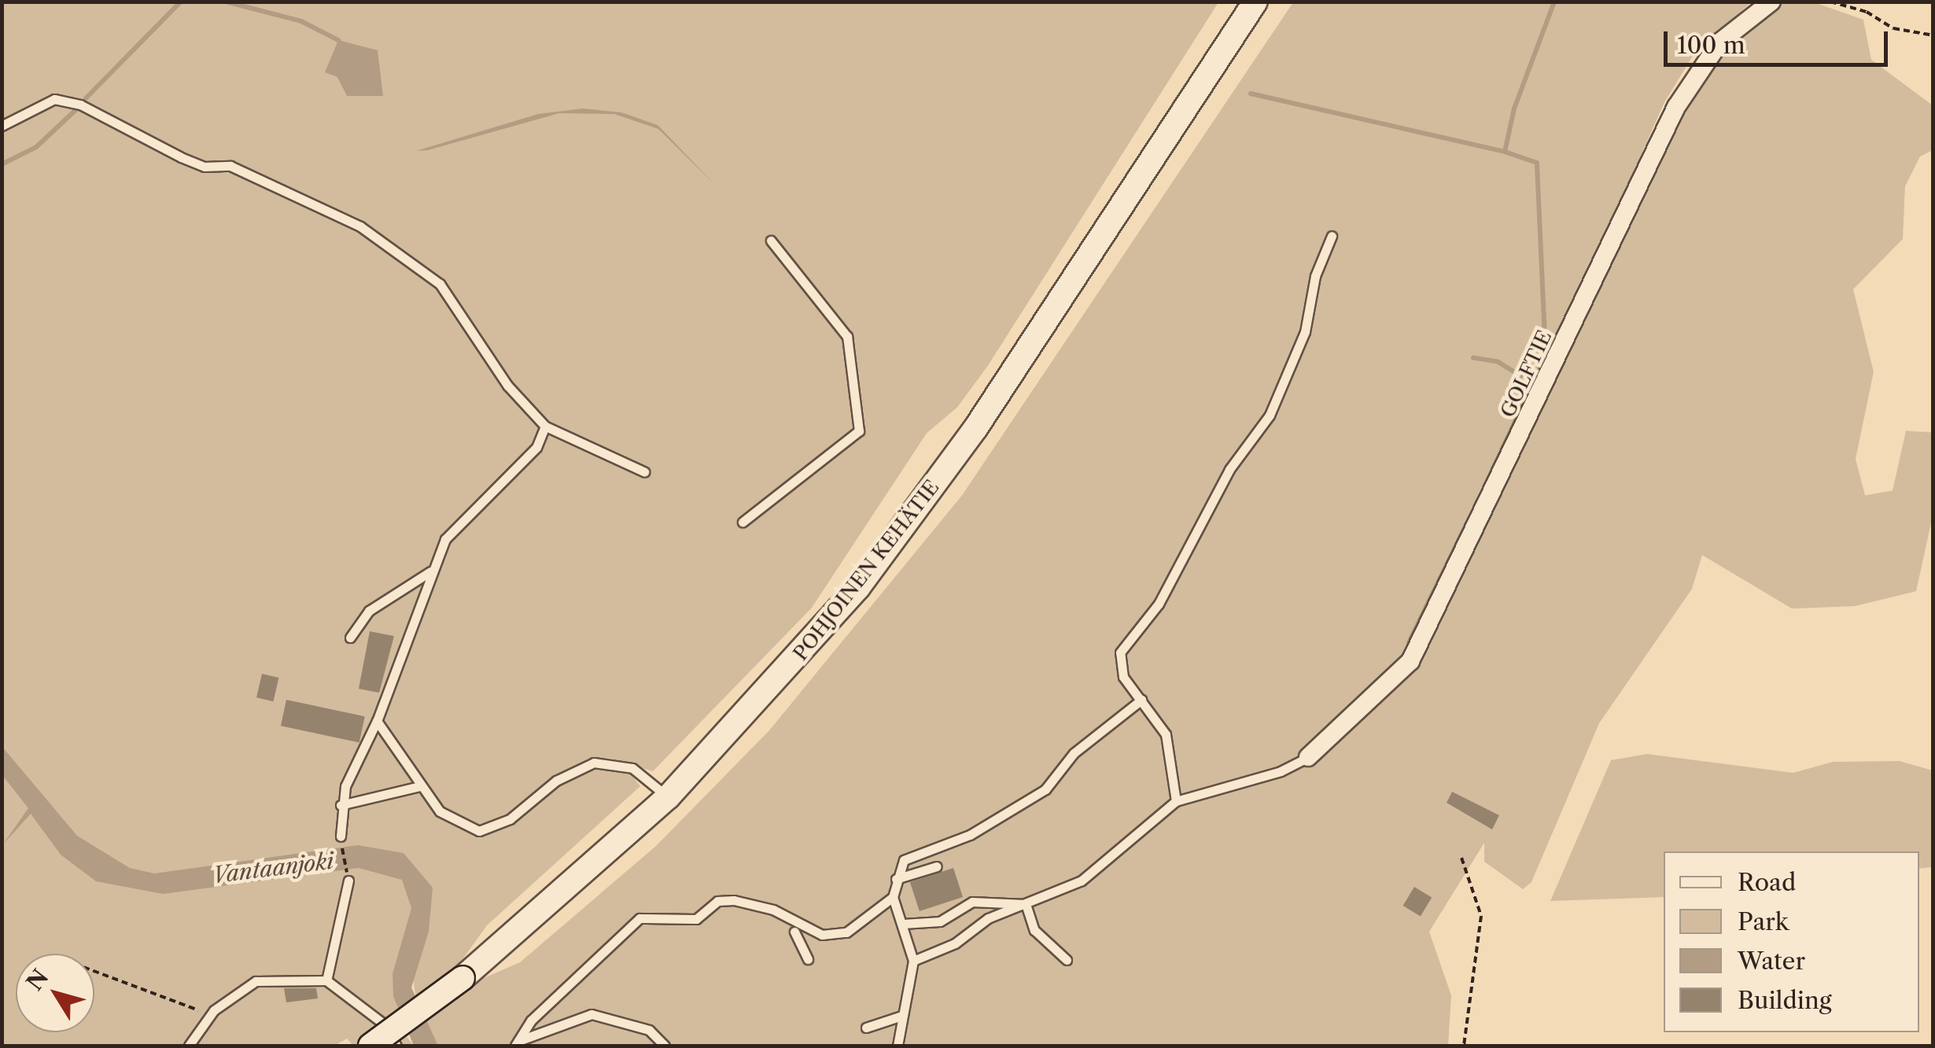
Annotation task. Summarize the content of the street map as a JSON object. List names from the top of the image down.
{
  "streets": {
    "main road": ["POHJOINEN KEHÄTIE"],
    "street": ["GOLFTIE"]
  },
  "water": ["Vantaanjoki"],
  "legend": [
    "Road",
    "Park",
    "Water",
    "Building"
  ],
  "scale_bar": "100 m",
  "north": "top left"
}
